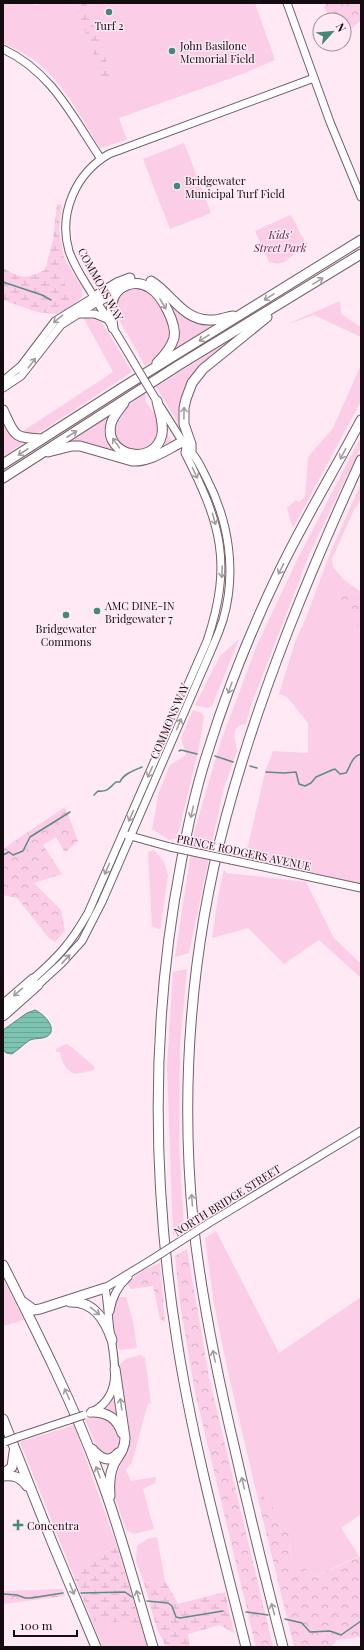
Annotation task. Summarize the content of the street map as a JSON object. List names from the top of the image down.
{
  "streets": {
    "street": ["COMMONS WAY", "PRINCE RODGERS AVENUE", "NORTH BRIDGE STREET"]
  },
  "crossings": [
    ["COMMONS WAY", "PRINCE RODGERS AVENUE"]
  ],
  "parks": ["Kids' Street Park"],
  "places": {
    "other": [
      "Turf 2",
      "John Basilone Memorial Field",
      "Bridgewater Municipal Turf Field",
      "AMC DINE-IN Bridgewater 7",
      "Bridgewater Commons"
    ],
    "health": ["Concentra"]
  },
  "scale_bar": "100 m",
  "north": "top right"
}
